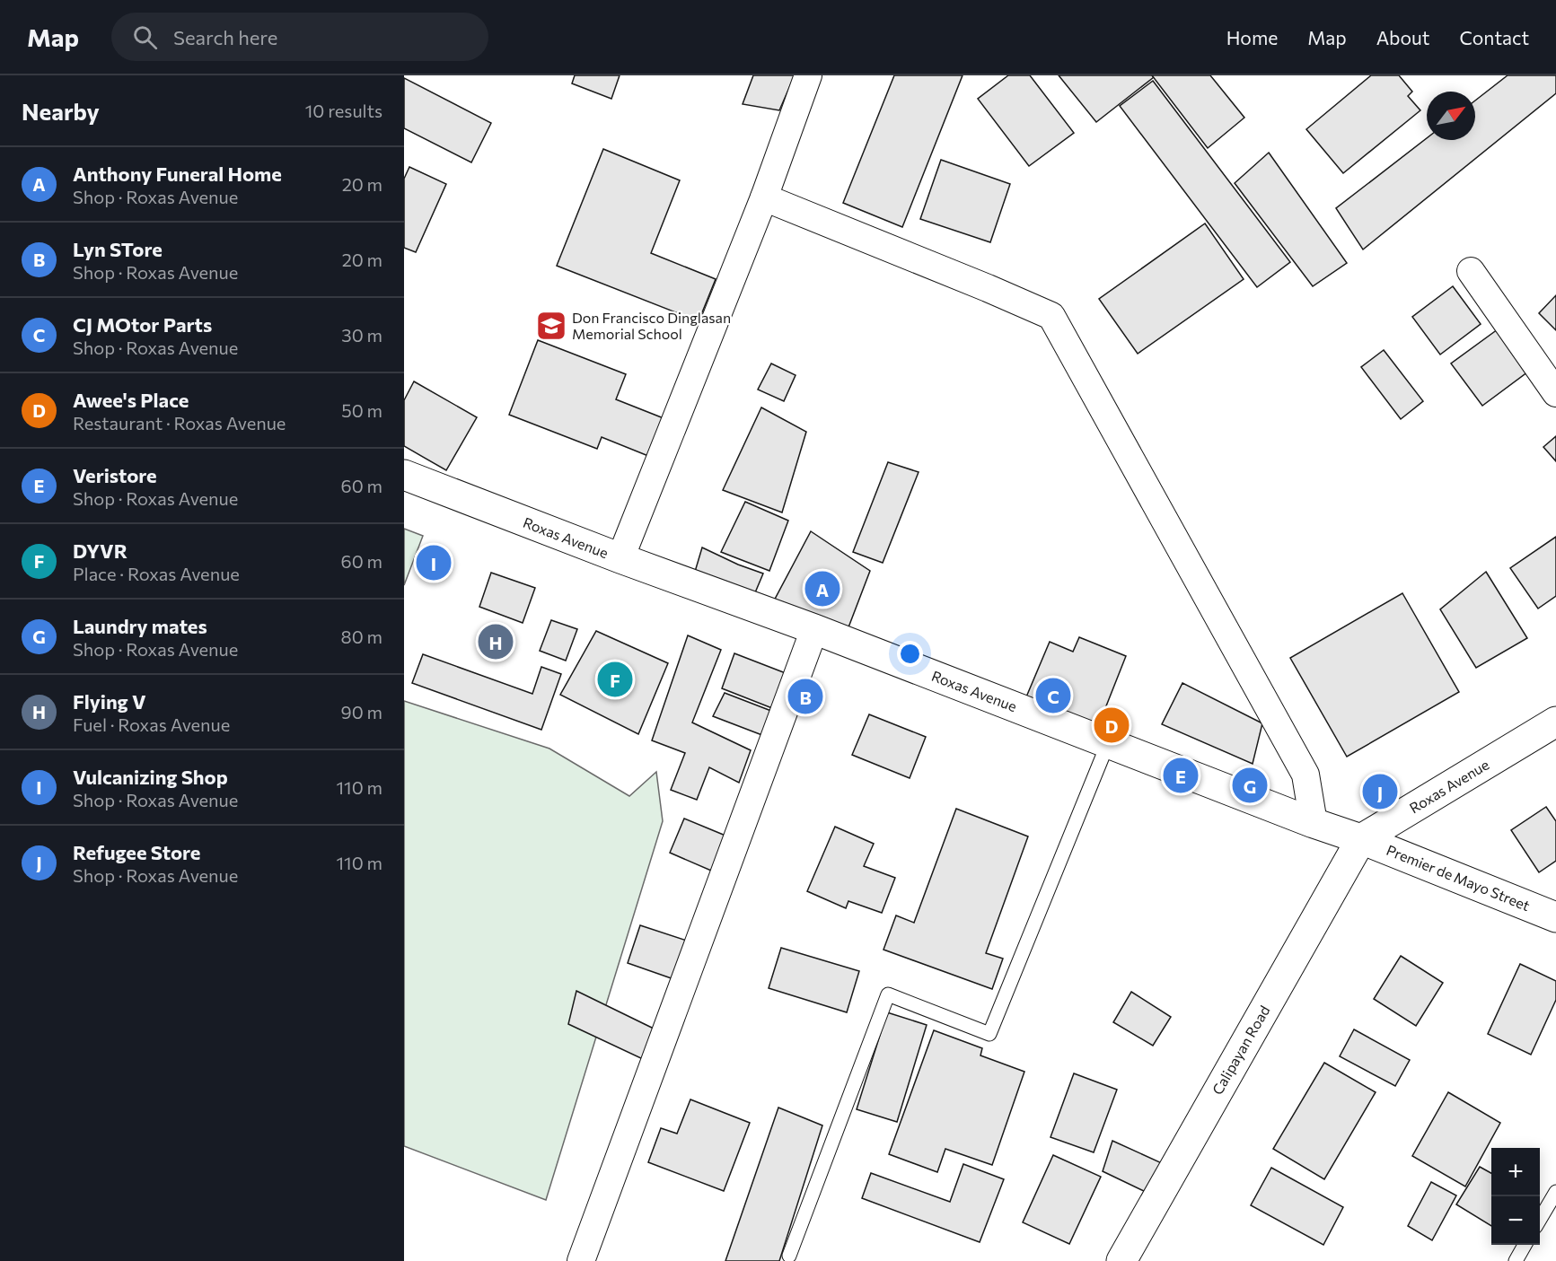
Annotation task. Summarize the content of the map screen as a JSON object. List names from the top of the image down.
{
  "streets": {
    "main road": ["Roxas Avenue", "Premier de Mayo Street", "Calipayan Road"]
  },
  "crossings": [
    ["Roxas Avenue", "Premier de Mayo Street"],
    ["Roxas Avenue", "Calipayan Road"],
    ["Premier de Mayo Street", "Calipayan Road"]
  ],
  "places": {
    "school or university": ["Don Francisco Dinglasan Memorial School"]
  },
  "north": "top right",
  "page": {
    "header": "Map",
    "search": "Search here",
    "nav": [
      "Home",
      "Map",
      "About",
      "Contact"
    ],
    "heading": ["Nearby", "10 results"],
    "list": [
      {
        "mark": "A",
        "name": "Anthony Funeral Home",
        "note": "Shop · Roxas Avenue",
        "value": "20 m"
      },
      {
        "mark": "B",
        "name": "Lyn STore",
        "note": "Shop · Roxas Avenue",
        "value": "20 m"
      },
      {
        "mark": "C",
        "name": "CJ MOtor Parts",
        "note": "Shop · Roxas Avenue",
        "value": "30 m"
      },
      {
        "mark": "D",
        "name": "Awee's Place",
        "note": "Restaurant · Roxas Avenue",
        "value": "50 m"
      },
      {
        "mark": "E",
        "name": "Veristore",
        "note": "Shop · Roxas Avenue",
        "value": "60 m"
      },
      {
        "mark": "F",
        "name": "DYVR",
        "note": "Place · Roxas Avenue",
        "value": "60 m"
      },
      {
        "mark": "G",
        "name": "Laundry mates",
        "note": "Shop · Roxas Avenue",
        "value": "80 m"
      },
      {
        "mark": "H",
        "name": "Flying V",
        "note": "Fuel · Roxas Avenue",
        "value": "90 m"
      },
      {
        "mark": "I",
        "name": "Vulcanizing Shop",
        "note": "Shop · Roxas Avenue",
        "value": "110 m"
      },
      {
        "mark": "J",
        "name": "Refugee Store",
        "note": "Shop · Roxas Avenue",
        "value": "110 m"
      }
    ],
    "pins": [
      "I",
      "A",
      "H",
      "F",
      "C",
      "B",
      "D",
      "E",
      "G",
      "J"
    ],
    "map_buttons": ["+", "−"]
  }
}
